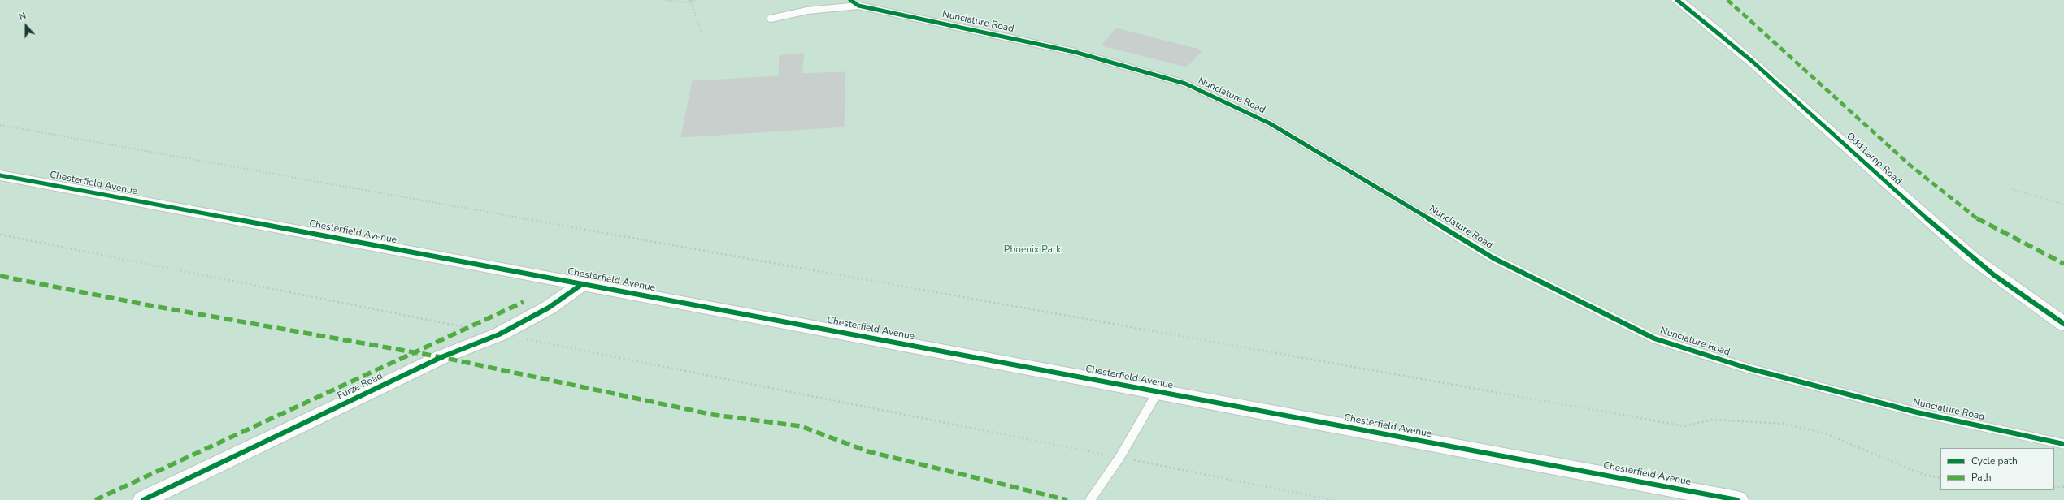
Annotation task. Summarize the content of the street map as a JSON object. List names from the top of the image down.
{
  "streets": {
    "street": ["Odd Lamp Road", "Chesterfield Avenue", "Furze Road"],
    "lane": ["Nunciature Road"]
  },
  "crossings": [
    ["Chesterfield Avenue", "Furze Road"]
  ],
  "parks": ["Phoenix Park"],
  "legend": ["Cycle path", "Path"],
  "north": "top"
}
